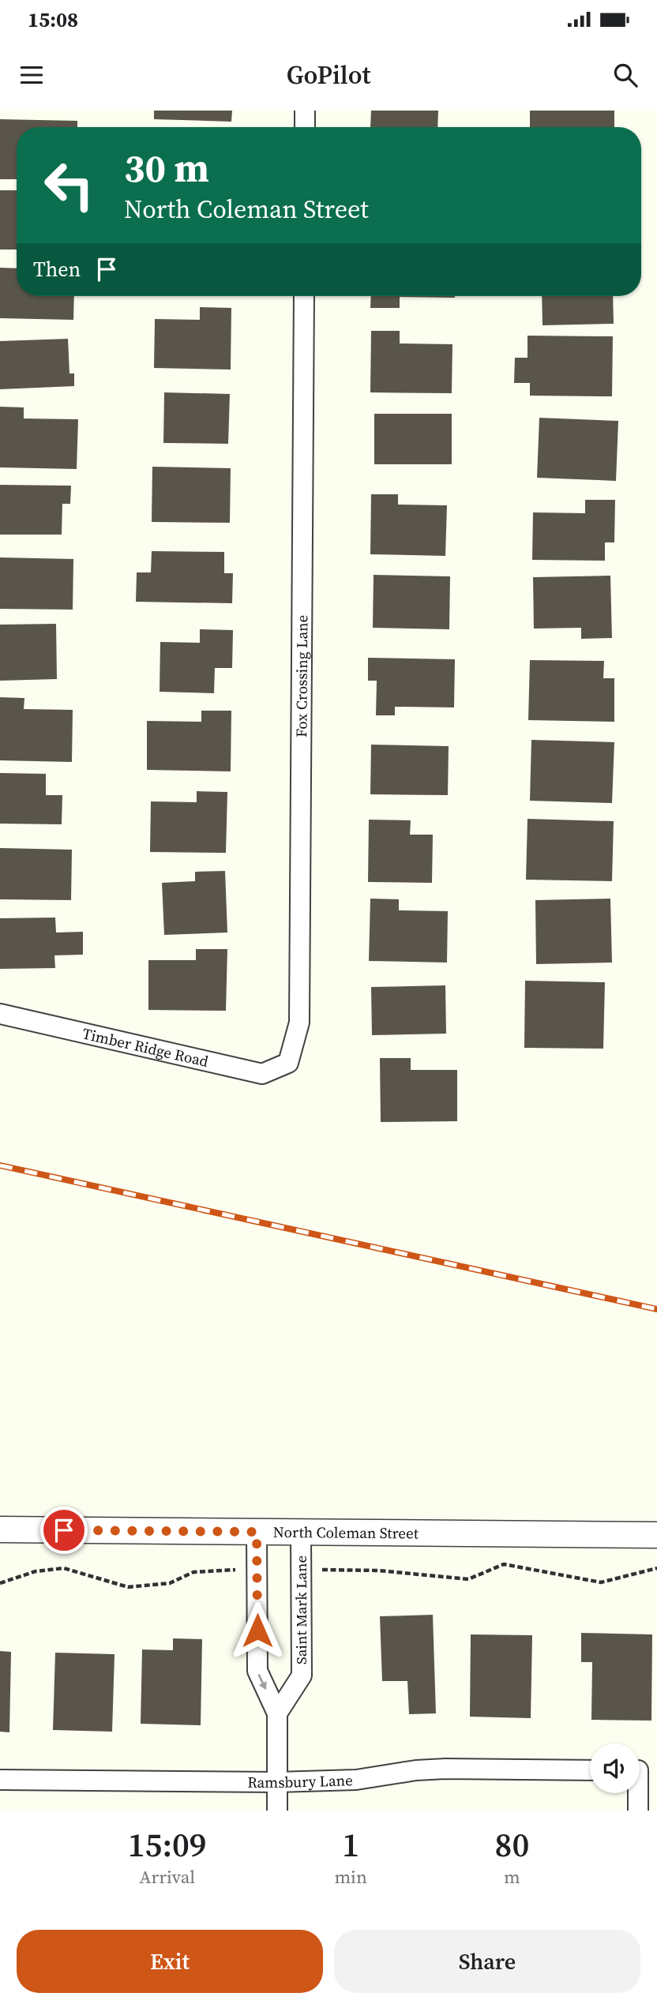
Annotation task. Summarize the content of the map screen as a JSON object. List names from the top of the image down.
{
  "streets": {
    "street": [
      "Fox Crossing Lane",
      "Timber Ridge Road",
      "North Coleman Street",
      "Saint Mark Lane",
      "Ramsbury Lane"
    ]
  },
  "crossings": [
    ["Fox Crossing Lane", "Timber Ridge Road"],
    ["North Coleman Street", "Saint Mark Lane"]
  ],
  "page": {
    "status": "15:08",
    "header": "GoPilot",
    "turn": ["30 m", "North Coleman Street"],
    "then": "Then",
    "eta": [
      "15:09",
      "Arrival",
      "1",
      "min",
      "80",
      "m"
    ],
    "buttons": ["Exit", "Share"]
  }
}
